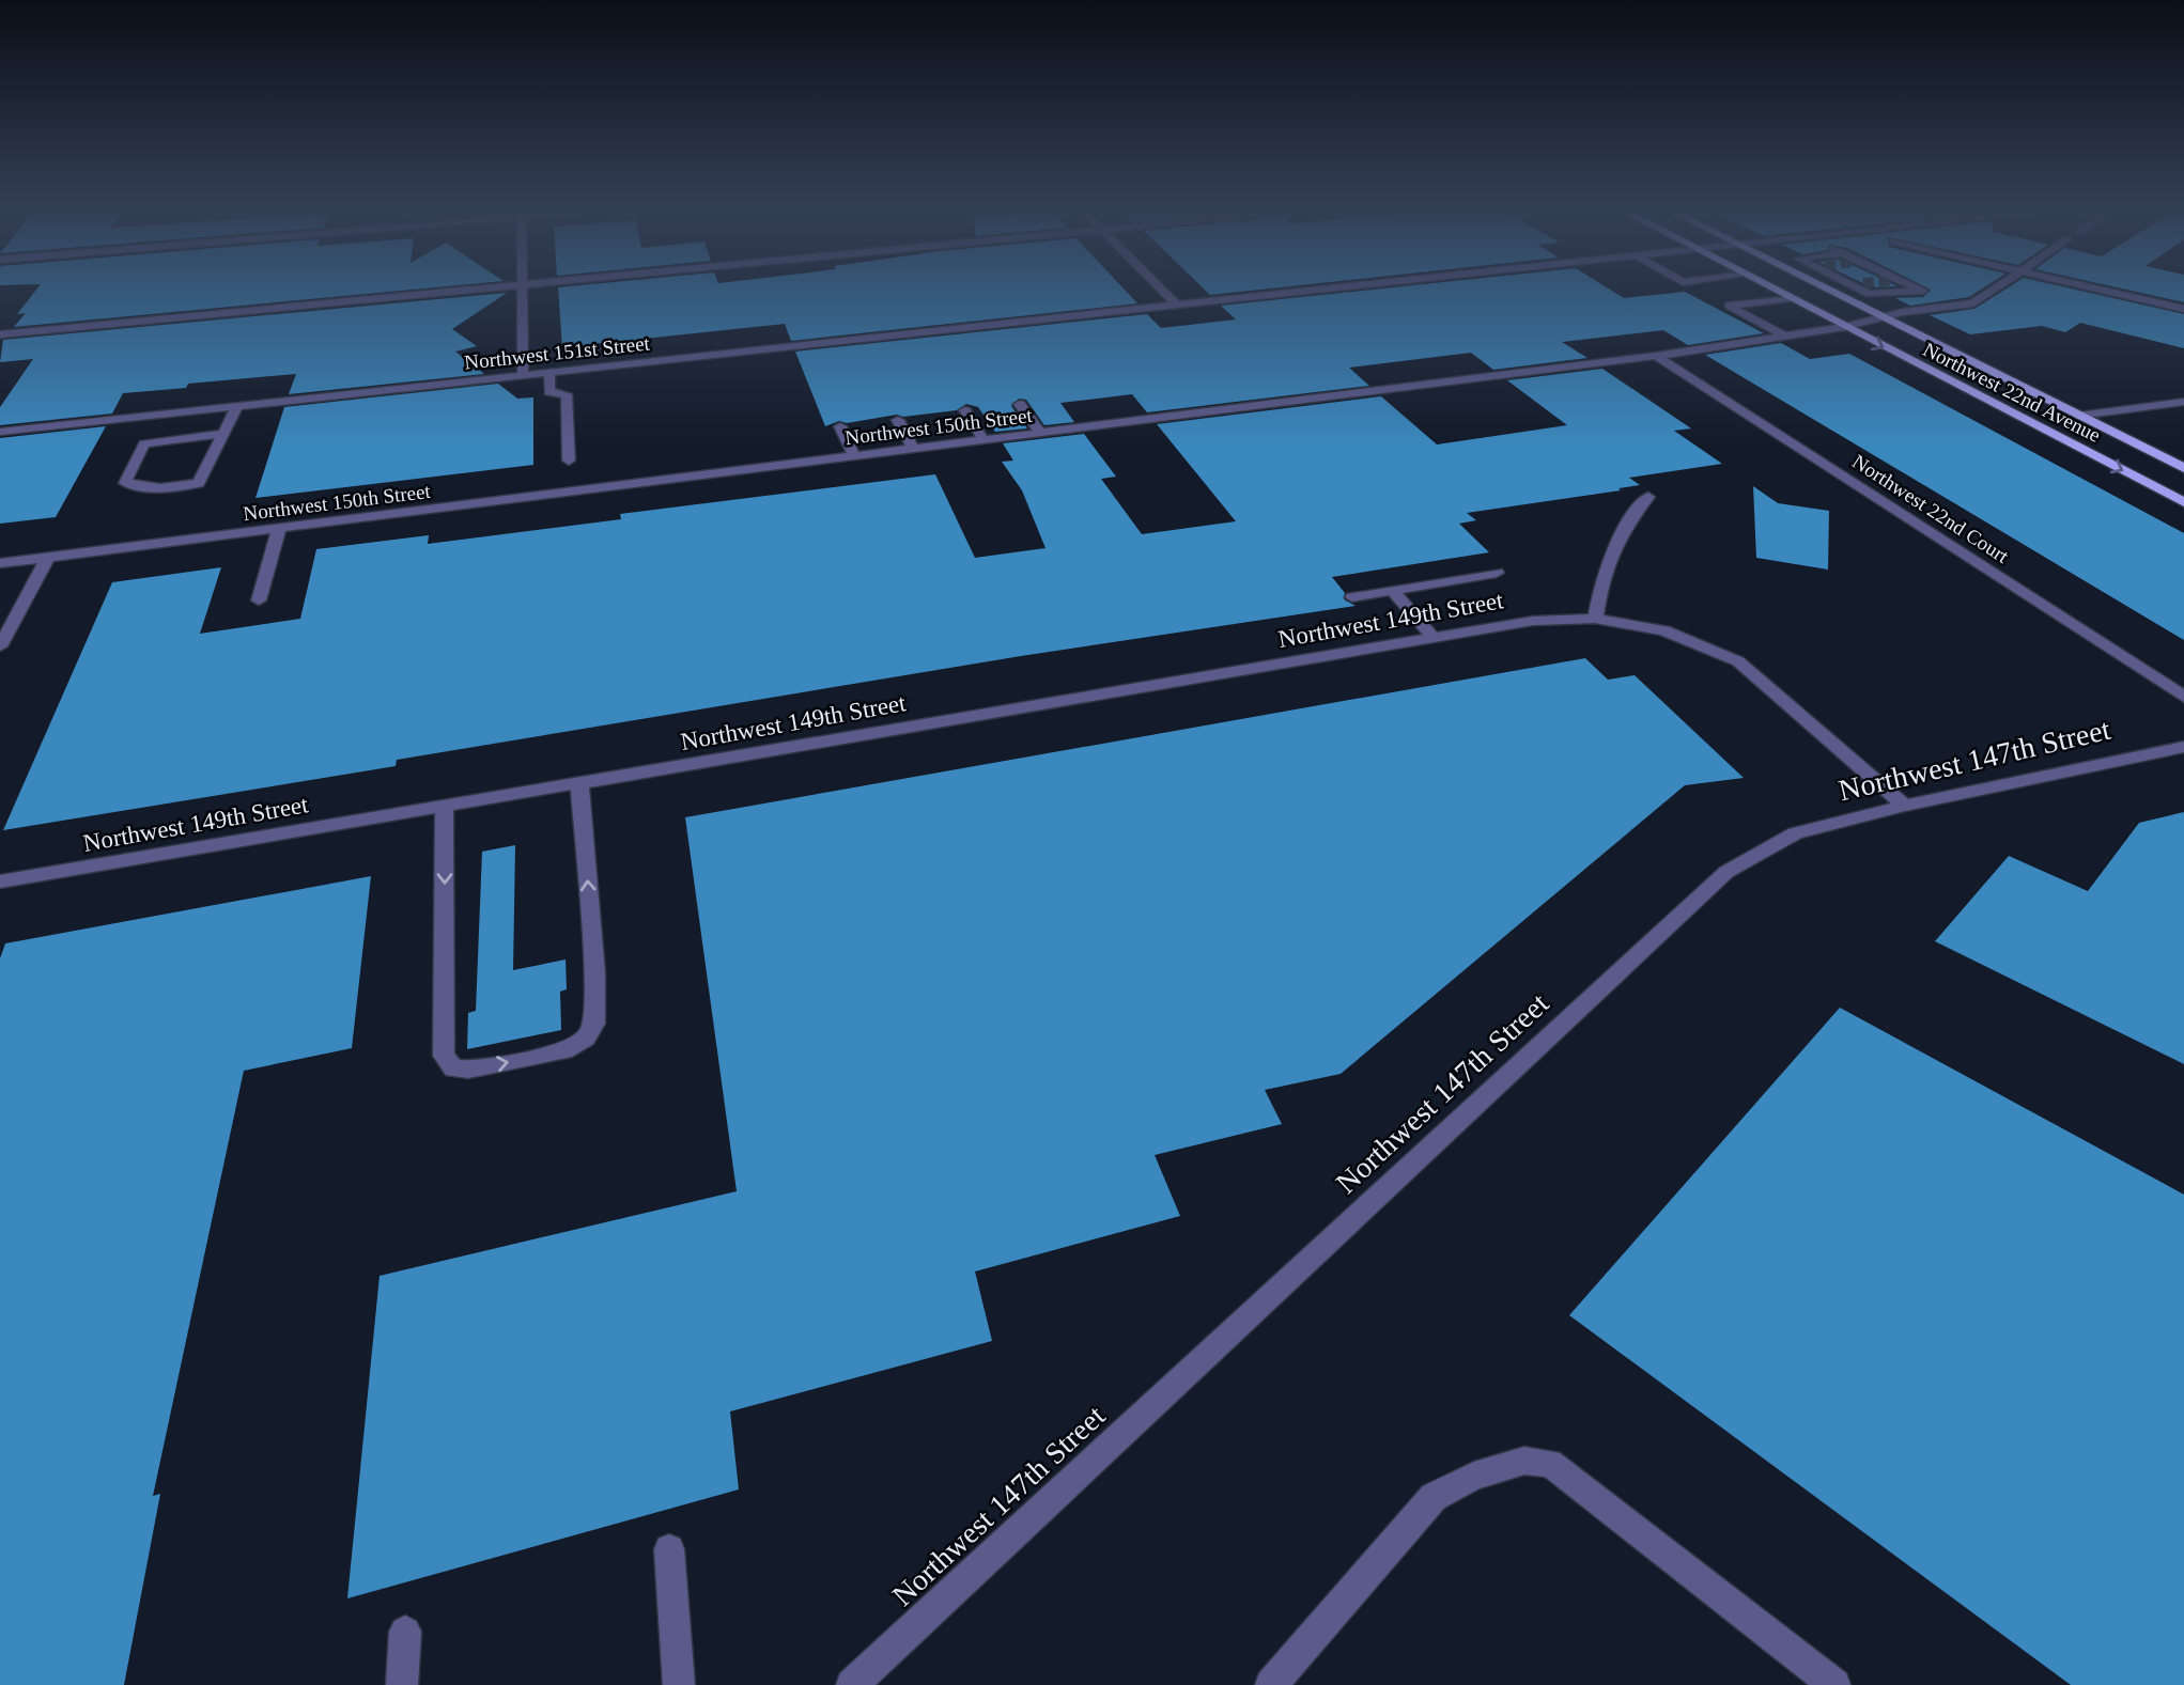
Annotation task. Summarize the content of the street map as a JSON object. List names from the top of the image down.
{
  "streets": {
    "main road": ["Northwest 22nd Avenue"],
    "street": [
      "Northwest 151st Street",
      "Northwest 150th Street",
      "Northwest 22nd Court",
      "Northwest 149th Street",
      "Northwest 147th Street"
    ]
  },
  "crossings": [
    ["Northwest 22nd Avenue", "Northwest 150th Street"],
    ["Northwest 150th Street", "Northwest 22nd Court"],
    ["Northwest 149th Street", "Northwest 147th Street"]
  ]
}
